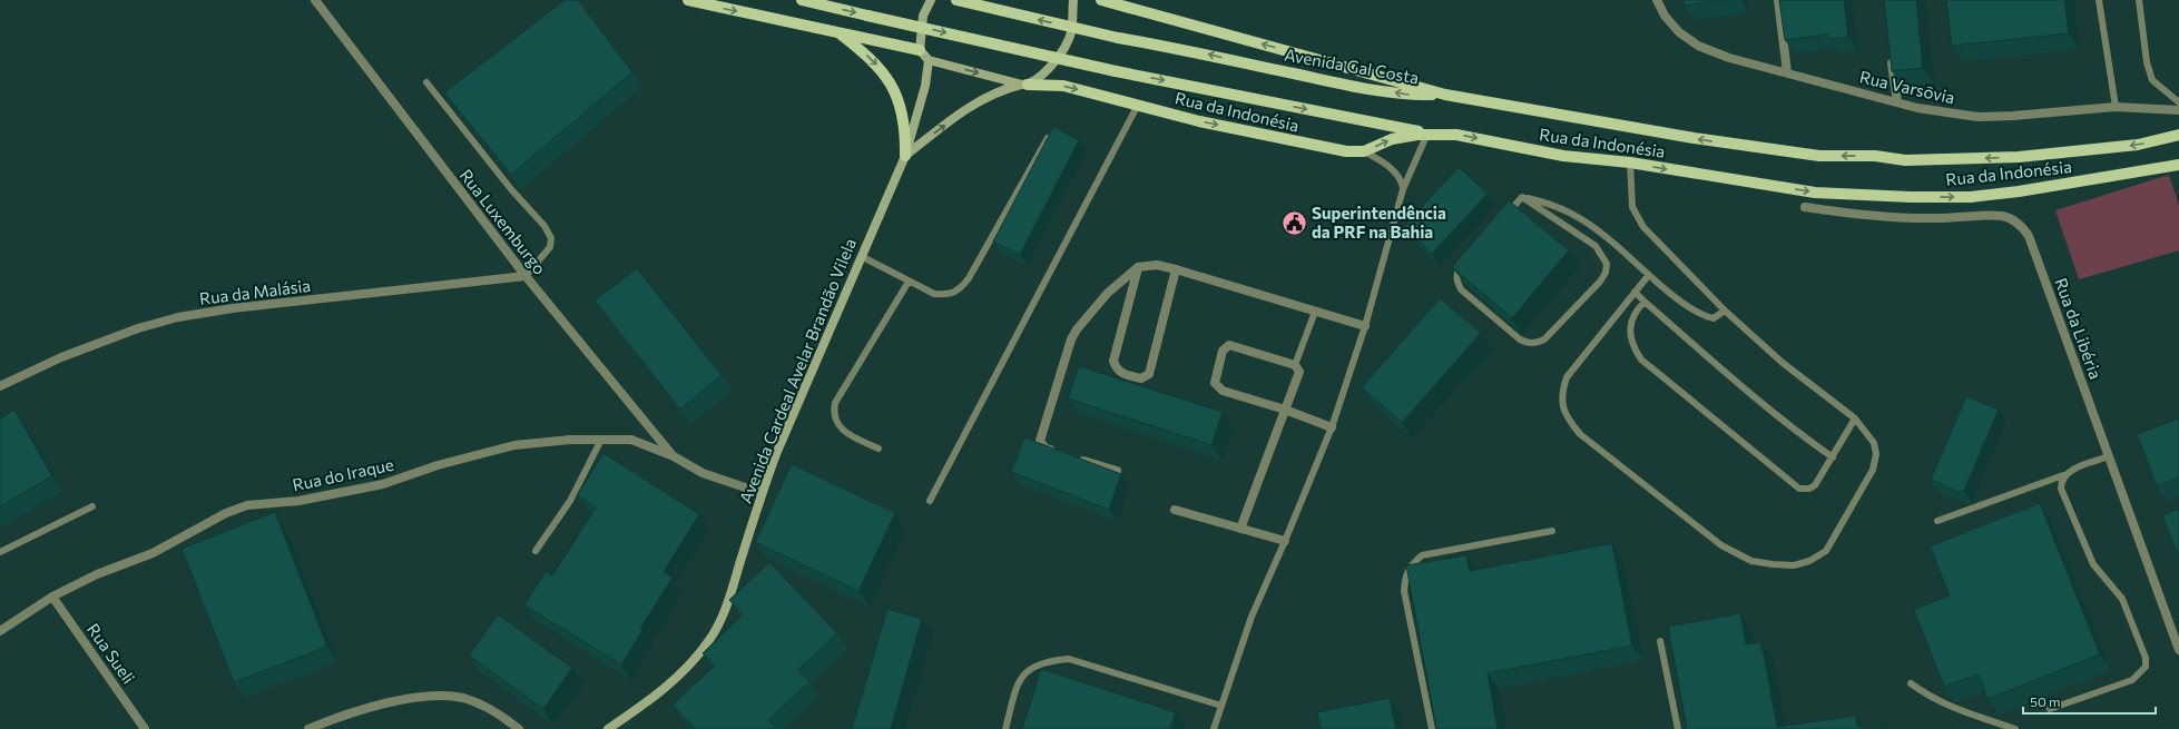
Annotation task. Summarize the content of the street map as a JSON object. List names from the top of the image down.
{
  "streets": {
    "main road": ["Avenida Gal Costa", "Rua da Indonésia", "Avenida Cardeal Avelar Brandão Vilela"],
    "street": [
      "Rua Varsōvia",
      "Rua Luxemburgo",
      "Rua da Malásia",
      "Rua da Libéria",
      "Rua do Iraque",
      "Rua Sueli"
    ]
  },
  "crossings": [
    ["Avenida Gal Costa", "Rua da Indonésia"],
    ["Rua da Indonésia", "Avenida Cardeal Avelar Brandão Vilela"],
    ["Rua Luxemburgo", "Rua da Malásia"],
    ["Rua Luxemburgo", "Rua do Iraque"],
    ["Avenida Cardeal Avelar Brandão Vilela", "Rua do Iraque"],
    ["Rua do Iraque", "Rua Sueli"]
  ],
  "places": {
    "public building": ["Superintendência da PRF na Bahia"]
  },
  "scale_bar": "50 m"
}
